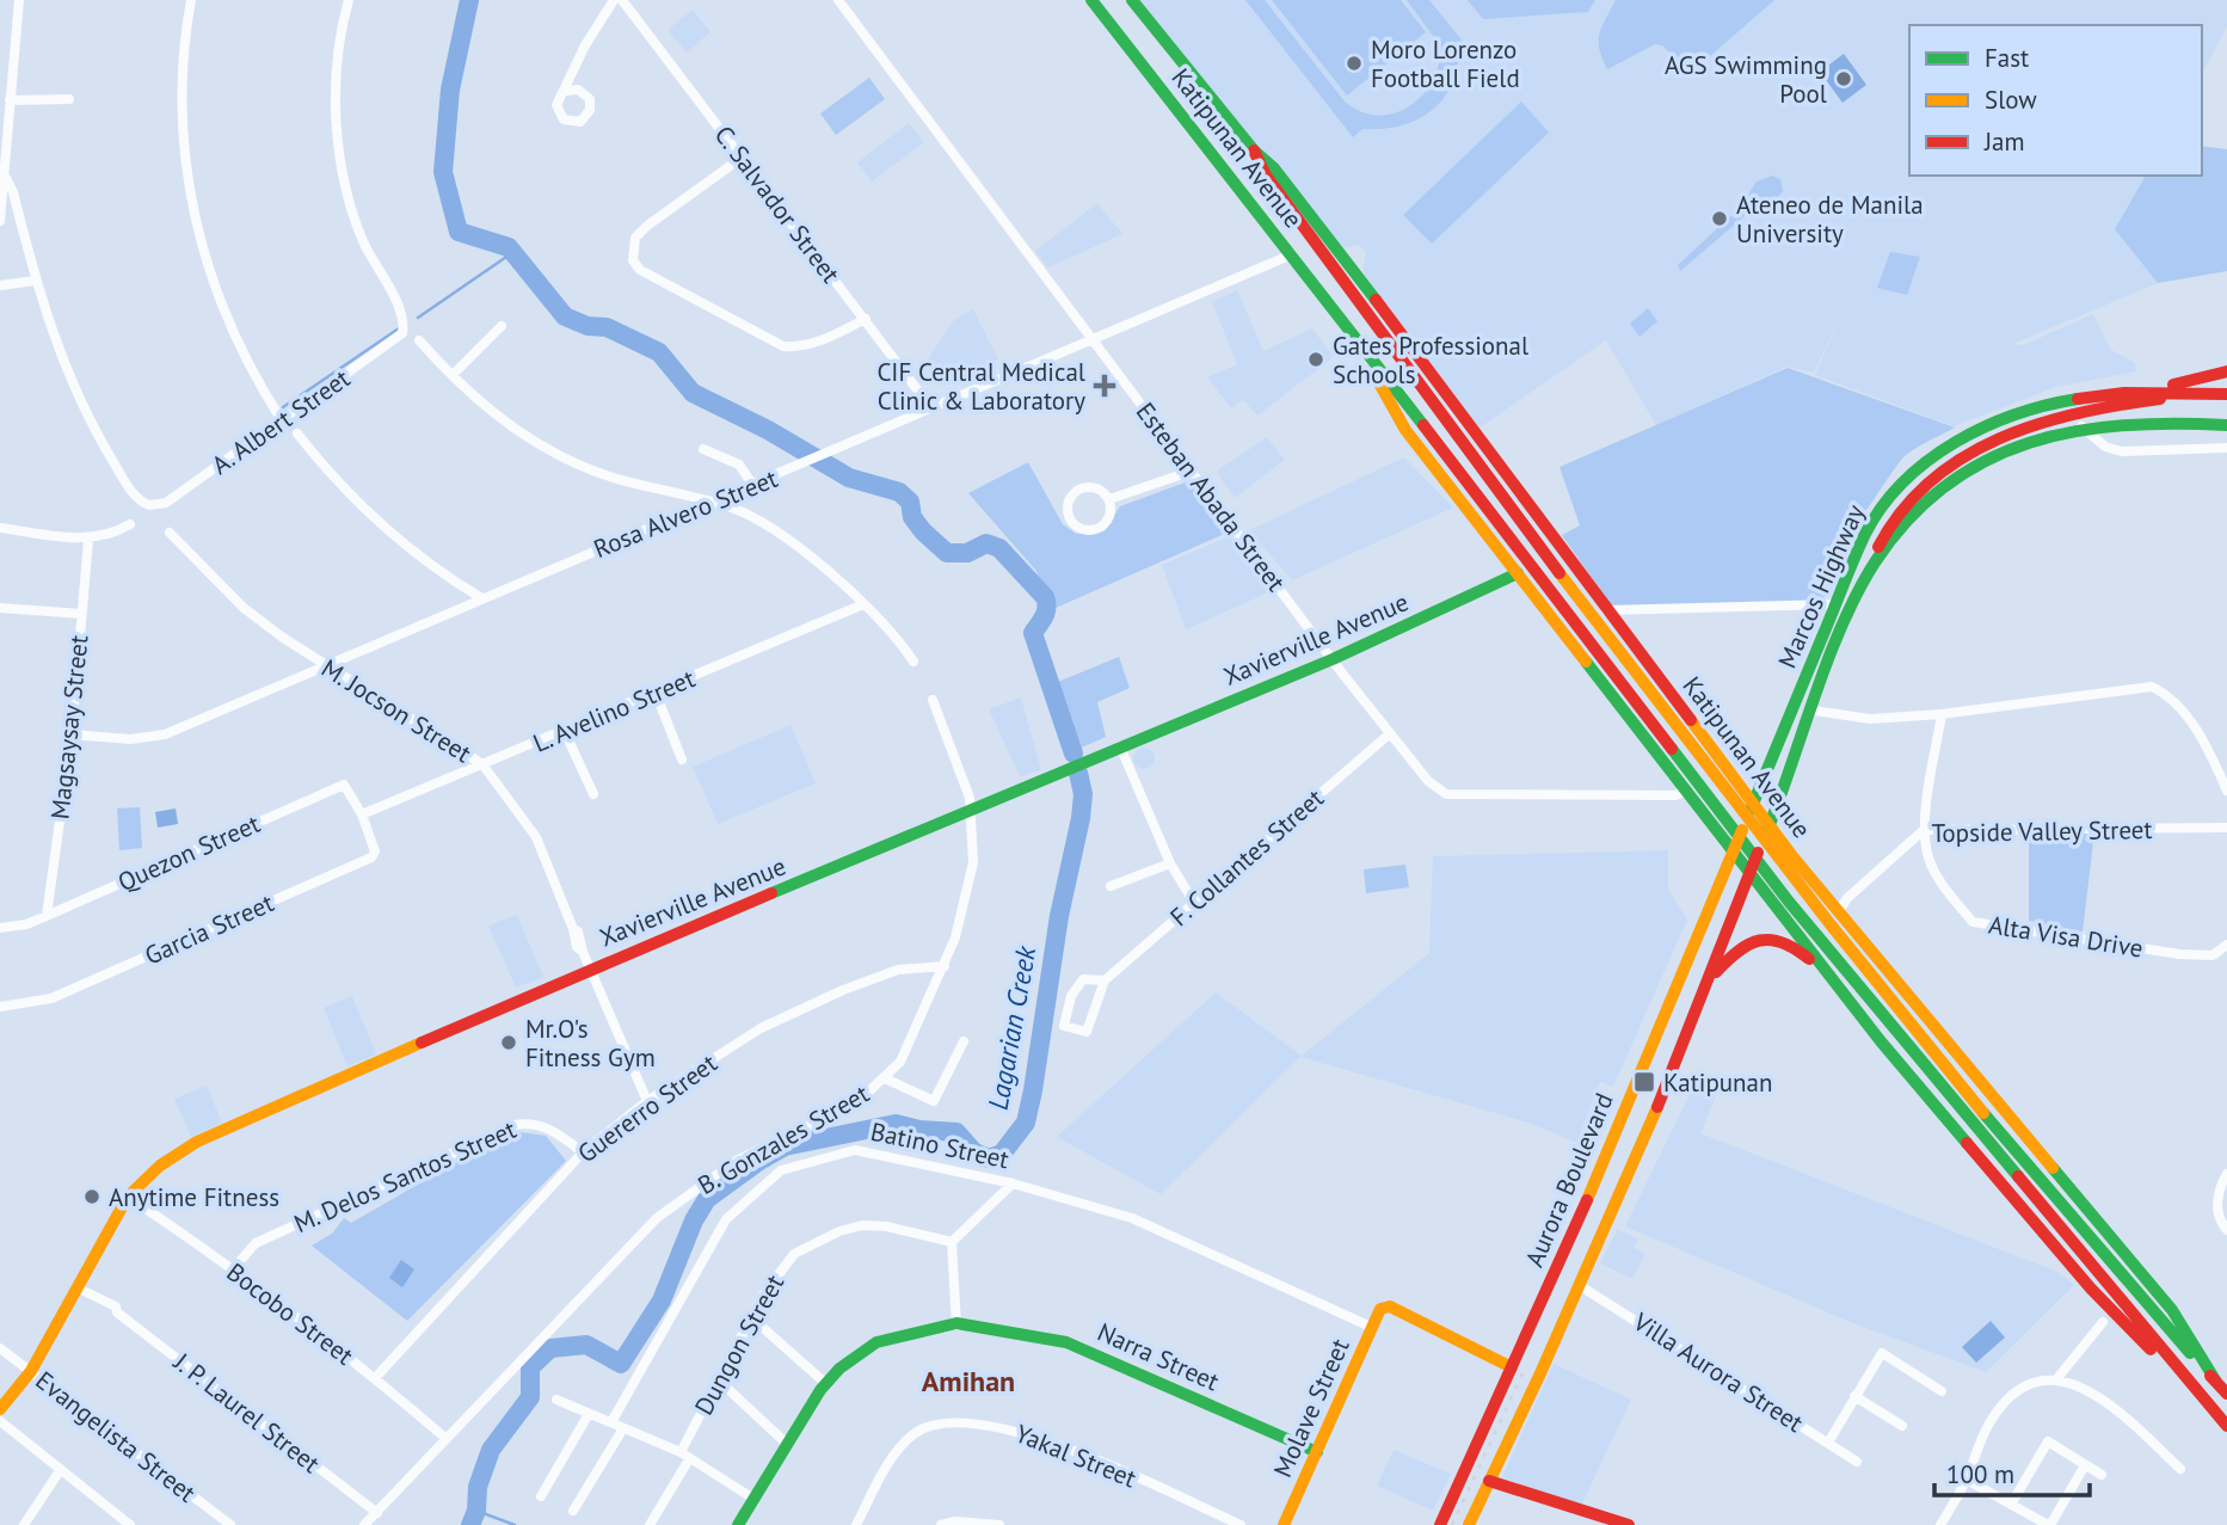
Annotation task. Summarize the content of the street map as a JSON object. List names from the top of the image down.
{
  "streets": {
    "main road": [
      "Katipunan Avenue",
      "Marcos Highway",
      "Xavierville Avenue",
      "Aurora Boulevard",
      "Narra Street",
      "Molave Street"
    ],
    "street": [
      "C. Salvador Street",
      "A. Albert Street",
      "Esteban Abada Street",
      "Rosa Alvero Street",
      "M. Jocson Street",
      "L. Avelino Street",
      "Magsaysay Street",
      "Topside Valley Street",
      "Quezon Street",
      "F. Collantes Street",
      "Garcia Street",
      "Alta Visa Drive",
      "Guererro Street",
      "B. Gonzales Street",
      "Batino Street",
      "M. Delos Santos Street",
      "Bocobo Street",
      "Dungon Street",
      "Villa Aurora Street",
      "J. P. Laurel Street",
      "Evangelista Street",
      "Yakal Street"
    ]
  },
  "crossings": [
    ["Katipunan Avenue", "Esteban Abada Street"],
    ["Katipunan Avenue", "Rosa Alvero Street"],
    ["Katipunan Avenue", "Marcos Highway"],
    ["Katipunan Avenue", "Xavierville Avenue"],
    ["Katipunan Avenue", "Topside Valley Street"],
    ["Katipunan Avenue", "Aurora Boulevard"],
    ["C. Salvador Street", "Rosa Alvero Street"],
    ["Esteban Abada Street", "Rosa Alvero Street"],
    ["Esteban Abada Street", "Xavierville Avenue"],
    ["Esteban Abada Street", "F. Collantes Street"],
    ["Rosa Alvero Street", "M. Jocson Street"],
    ["Rosa Alvero Street", "Magsaysay Street"],
    ["Marcos Highway", "Aurora Boulevard"],
    ["Xavierville Avenue", "M. Jocson Street"],
    ["Xavierville Avenue", "B. Gonzales Street"],
    ["Xavierville Avenue", "Bocobo Street"],
    ["Xavierville Avenue", "J. P. Laurel Street"],
    ["Xavierville Avenue", "Evangelista Street"],
    ["M. Jocson Street", "L. Avelino Street"],
    ["M. Jocson Street", "Guererro Street"],
    ["L. Avelino Street", "Quezon Street"],
    ["L. Avelino Street", "Garcia Street"],
    ["Magsaysay Street", "Quezon Street"],
    ["Topside Valley Street", "Alta Visa Drive"],
    ["Quezon Street", "Garcia Street"],
    ["Guererro Street", "B. Gonzales Street"],
    ["Guererro Street", "M. Delos Santos Street"],
    ["Guererro Street", "Bocobo Street"],
    ["B. Gonzales Street", "Bocobo Street"],
    ["B. Gonzales Street", "J. P. Laurel Street"],
    ["Batino Street", "Molave Street"],
    ["M. Delos Santos Street", "Bocobo Street"],
    ["Aurora Boulevard", "Villa Aurora Street"],
    ["Aurora Boulevard", "Molave Street"],
    ["Narra Street", "Molave Street"]
  ],
  "districts": ["Amihan"],
  "water": ["Lagarian Creek"],
  "places": {
    "other": [
      "Moro Lorenzo Football Field",
      "AGS Swimming Pool",
      "Ateneo de Manila University",
      "Gates Professional Schools",
      "Mr.O's Fitness Gym",
      "Anytime Fitness"
    ],
    "health": ["CIF Central Medical Clinic & Laboratory"],
    "transit": ["Katipunan"]
  },
  "legend": ["Fast", "Slow", "Jam"],
  "scale_bar": "100 m"
}
